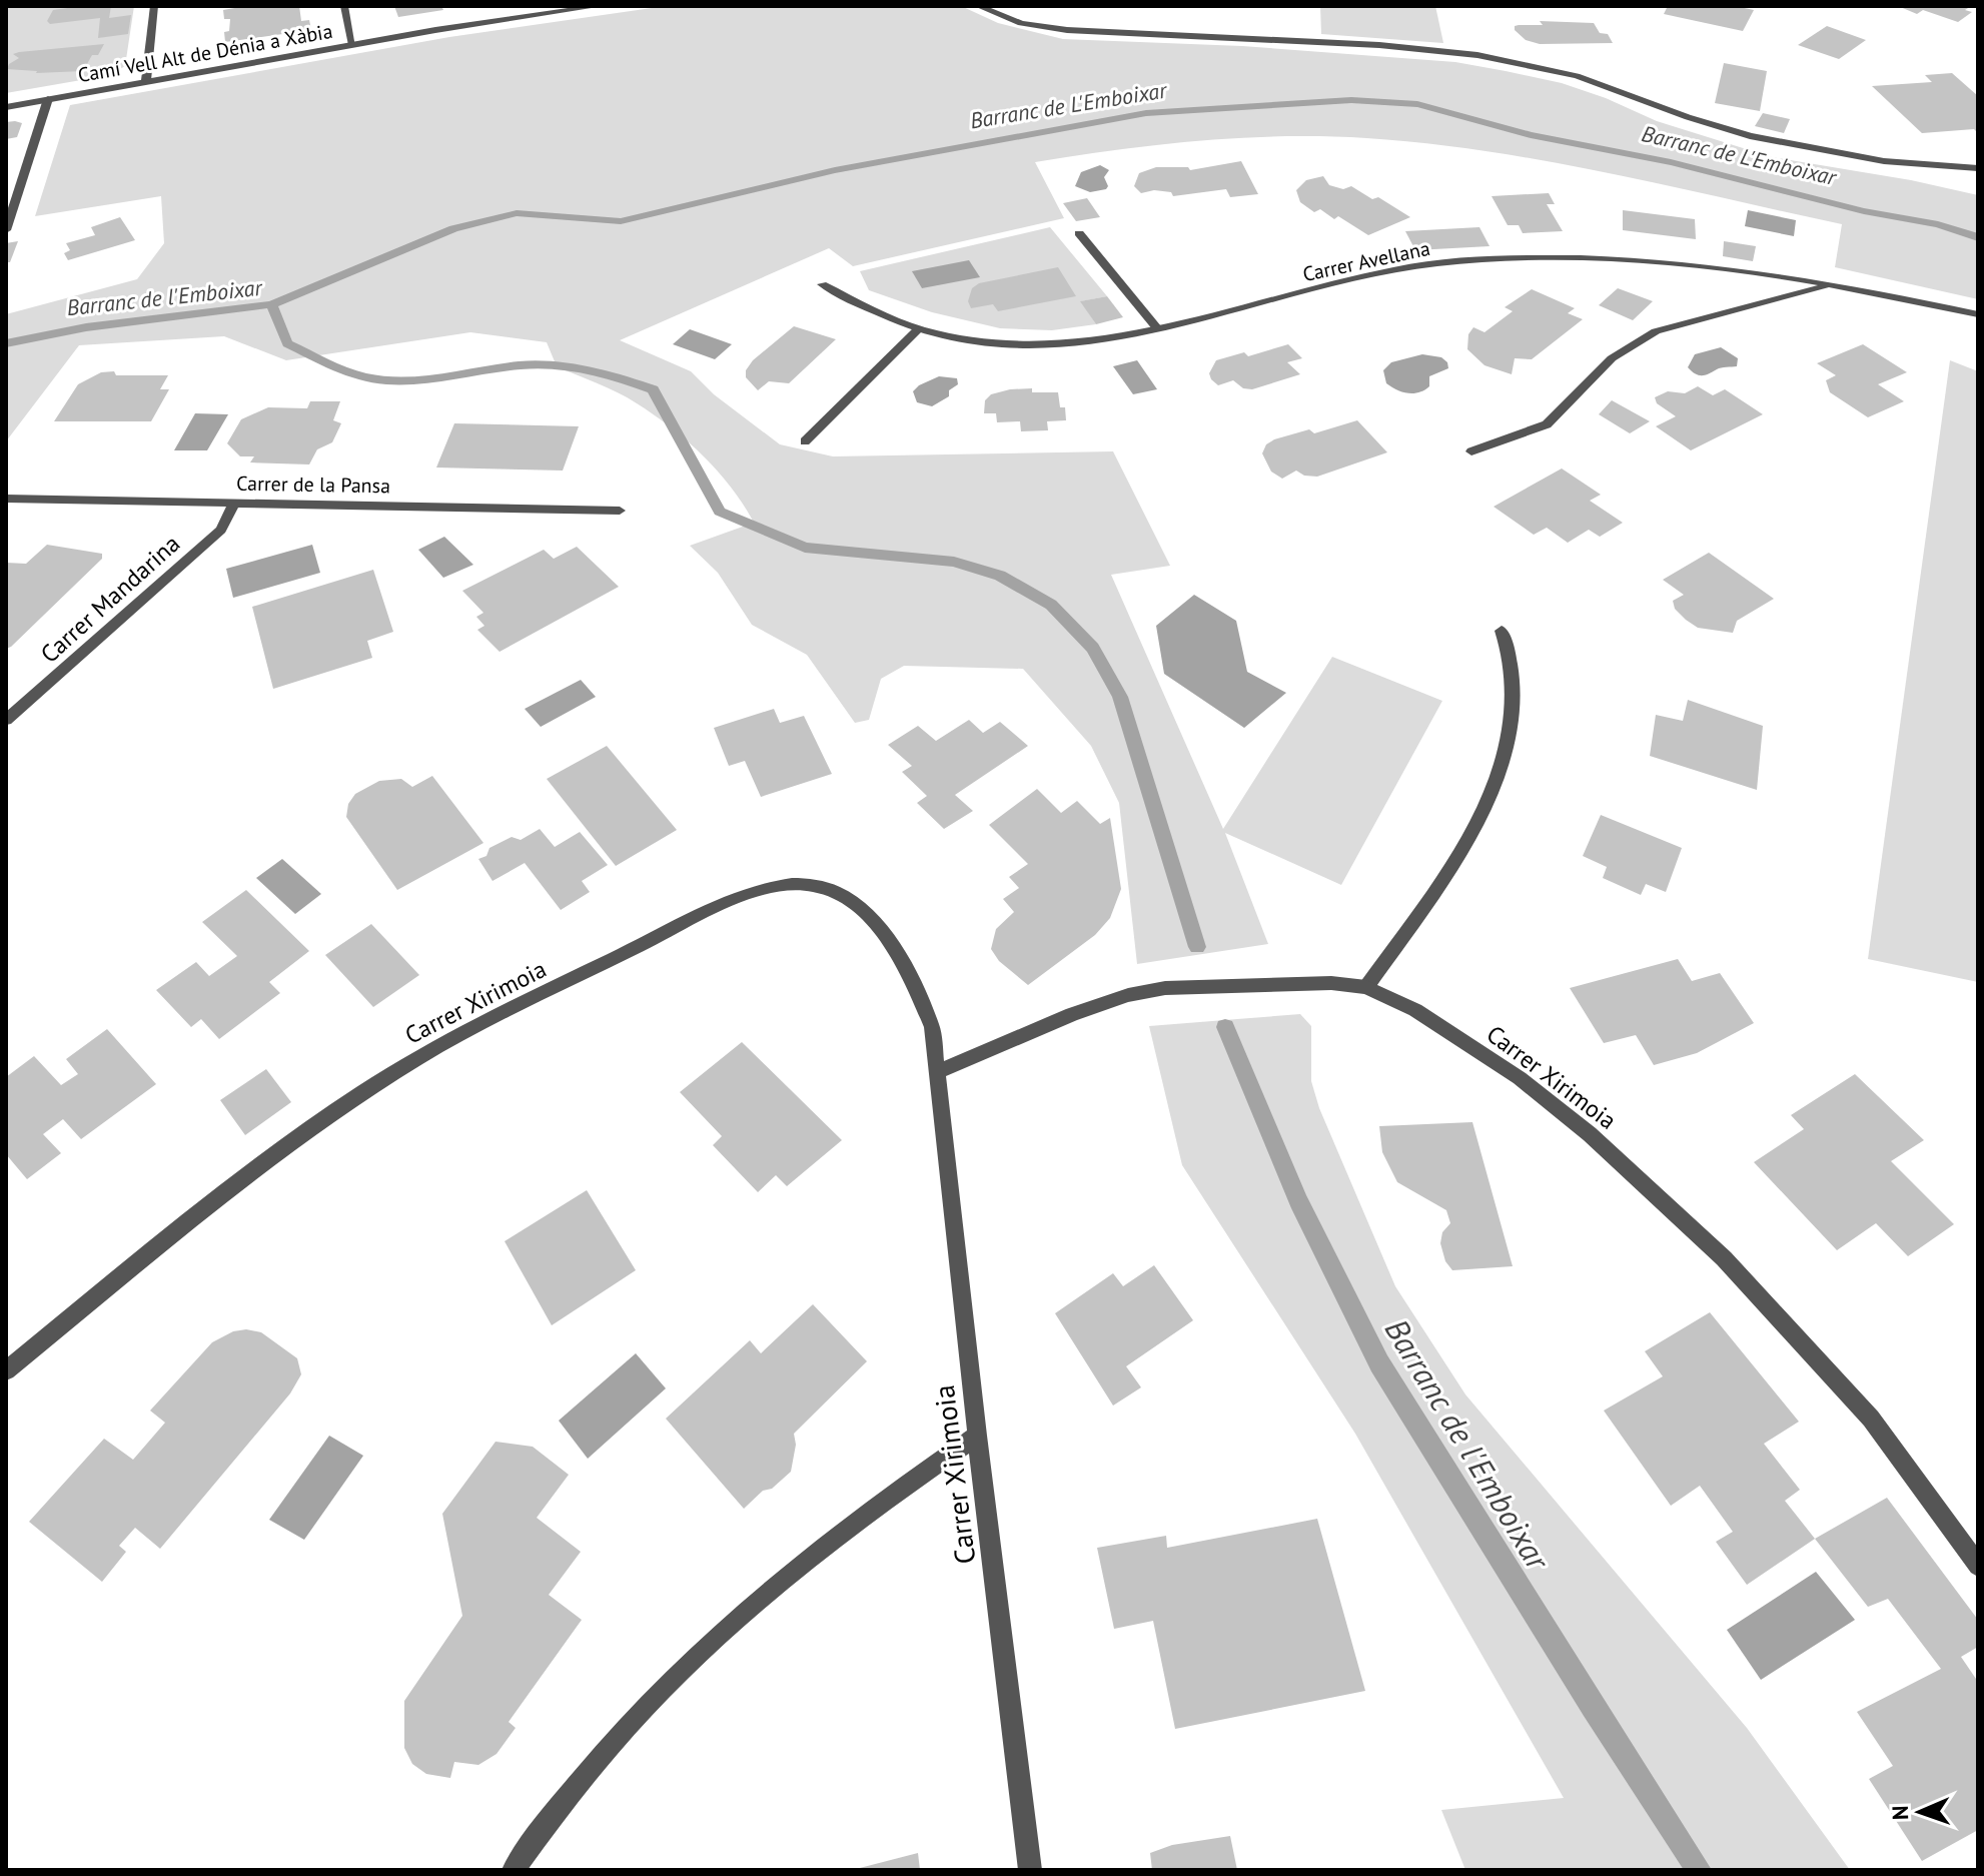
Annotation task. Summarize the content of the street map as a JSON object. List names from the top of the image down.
{
  "streets": {
    "street": [
      "Camí Vell Alt de Dénia a Xàbia",
      "Carrer Avellana",
      "Carrer de la Pansa",
      "Carrer Mandarina",
      "Carrer Xirimoia"
    ]
  },
  "crossings": [
    ["Carrer de la Pansa", "Carrer Mandarina"]
  ],
  "water": ["Barranc de L'Emboixar", "Barranc de l'Emboixar"],
  "north": "left"
}
